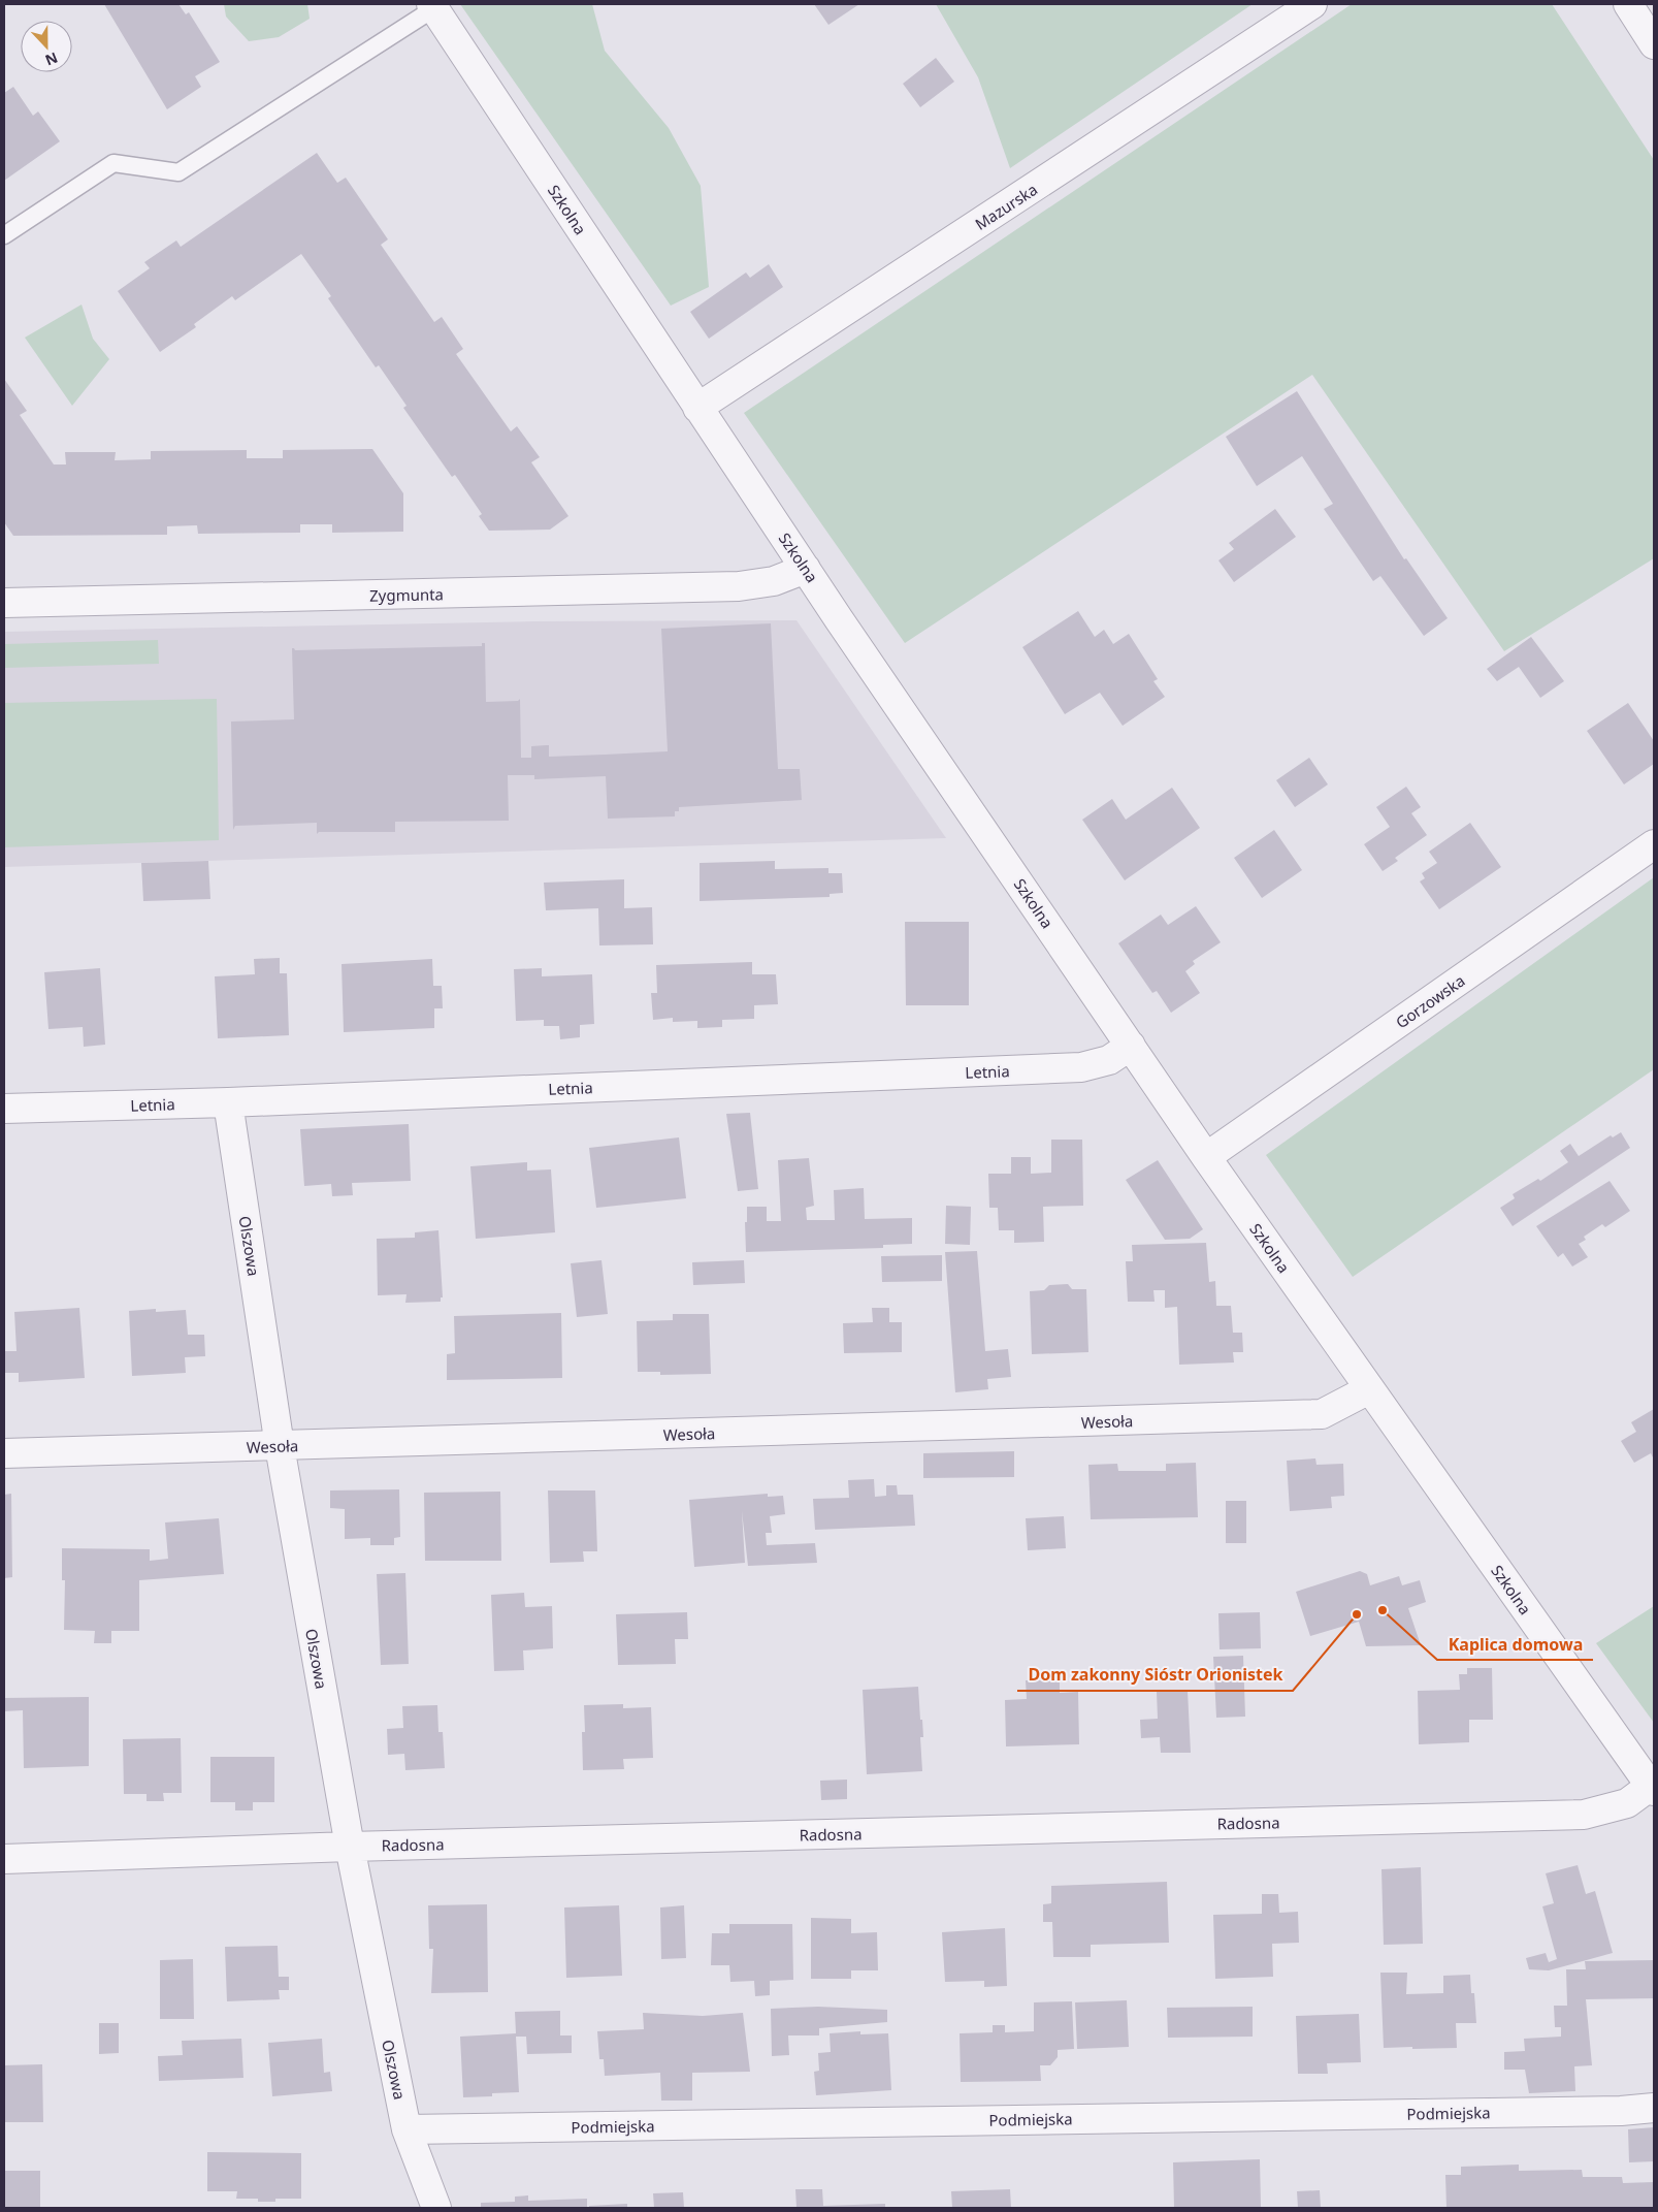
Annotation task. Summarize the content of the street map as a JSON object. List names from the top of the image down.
{
  "streets": {
    "street": [
      "Mazurska",
      "Szkolna",
      "Zygmunta",
      "Gorzowska",
      "Letnia",
      "Olszowa",
      "Wesoła",
      "Radosna",
      "Podmiejska"
    ]
  },
  "crossings": [
    ["Mazurska", "Szkolna"],
    ["Szkolna", "Zygmunta"],
    ["Szkolna", "Gorzowska"],
    ["Szkolna", "Letnia"],
    ["Szkolna", "Wesoła"],
    ["Szkolna", "Radosna"],
    ["Letnia", "Olszowa"],
    ["Olszowa", "Wesoła"],
    ["Olszowa", "Radosna"],
    ["Olszowa", "Podmiejska"]
  ],
  "places": ["Kaplica domowa", "Dom zakonny Sióstr Orionistek"],
  "north": "bottom"
}
